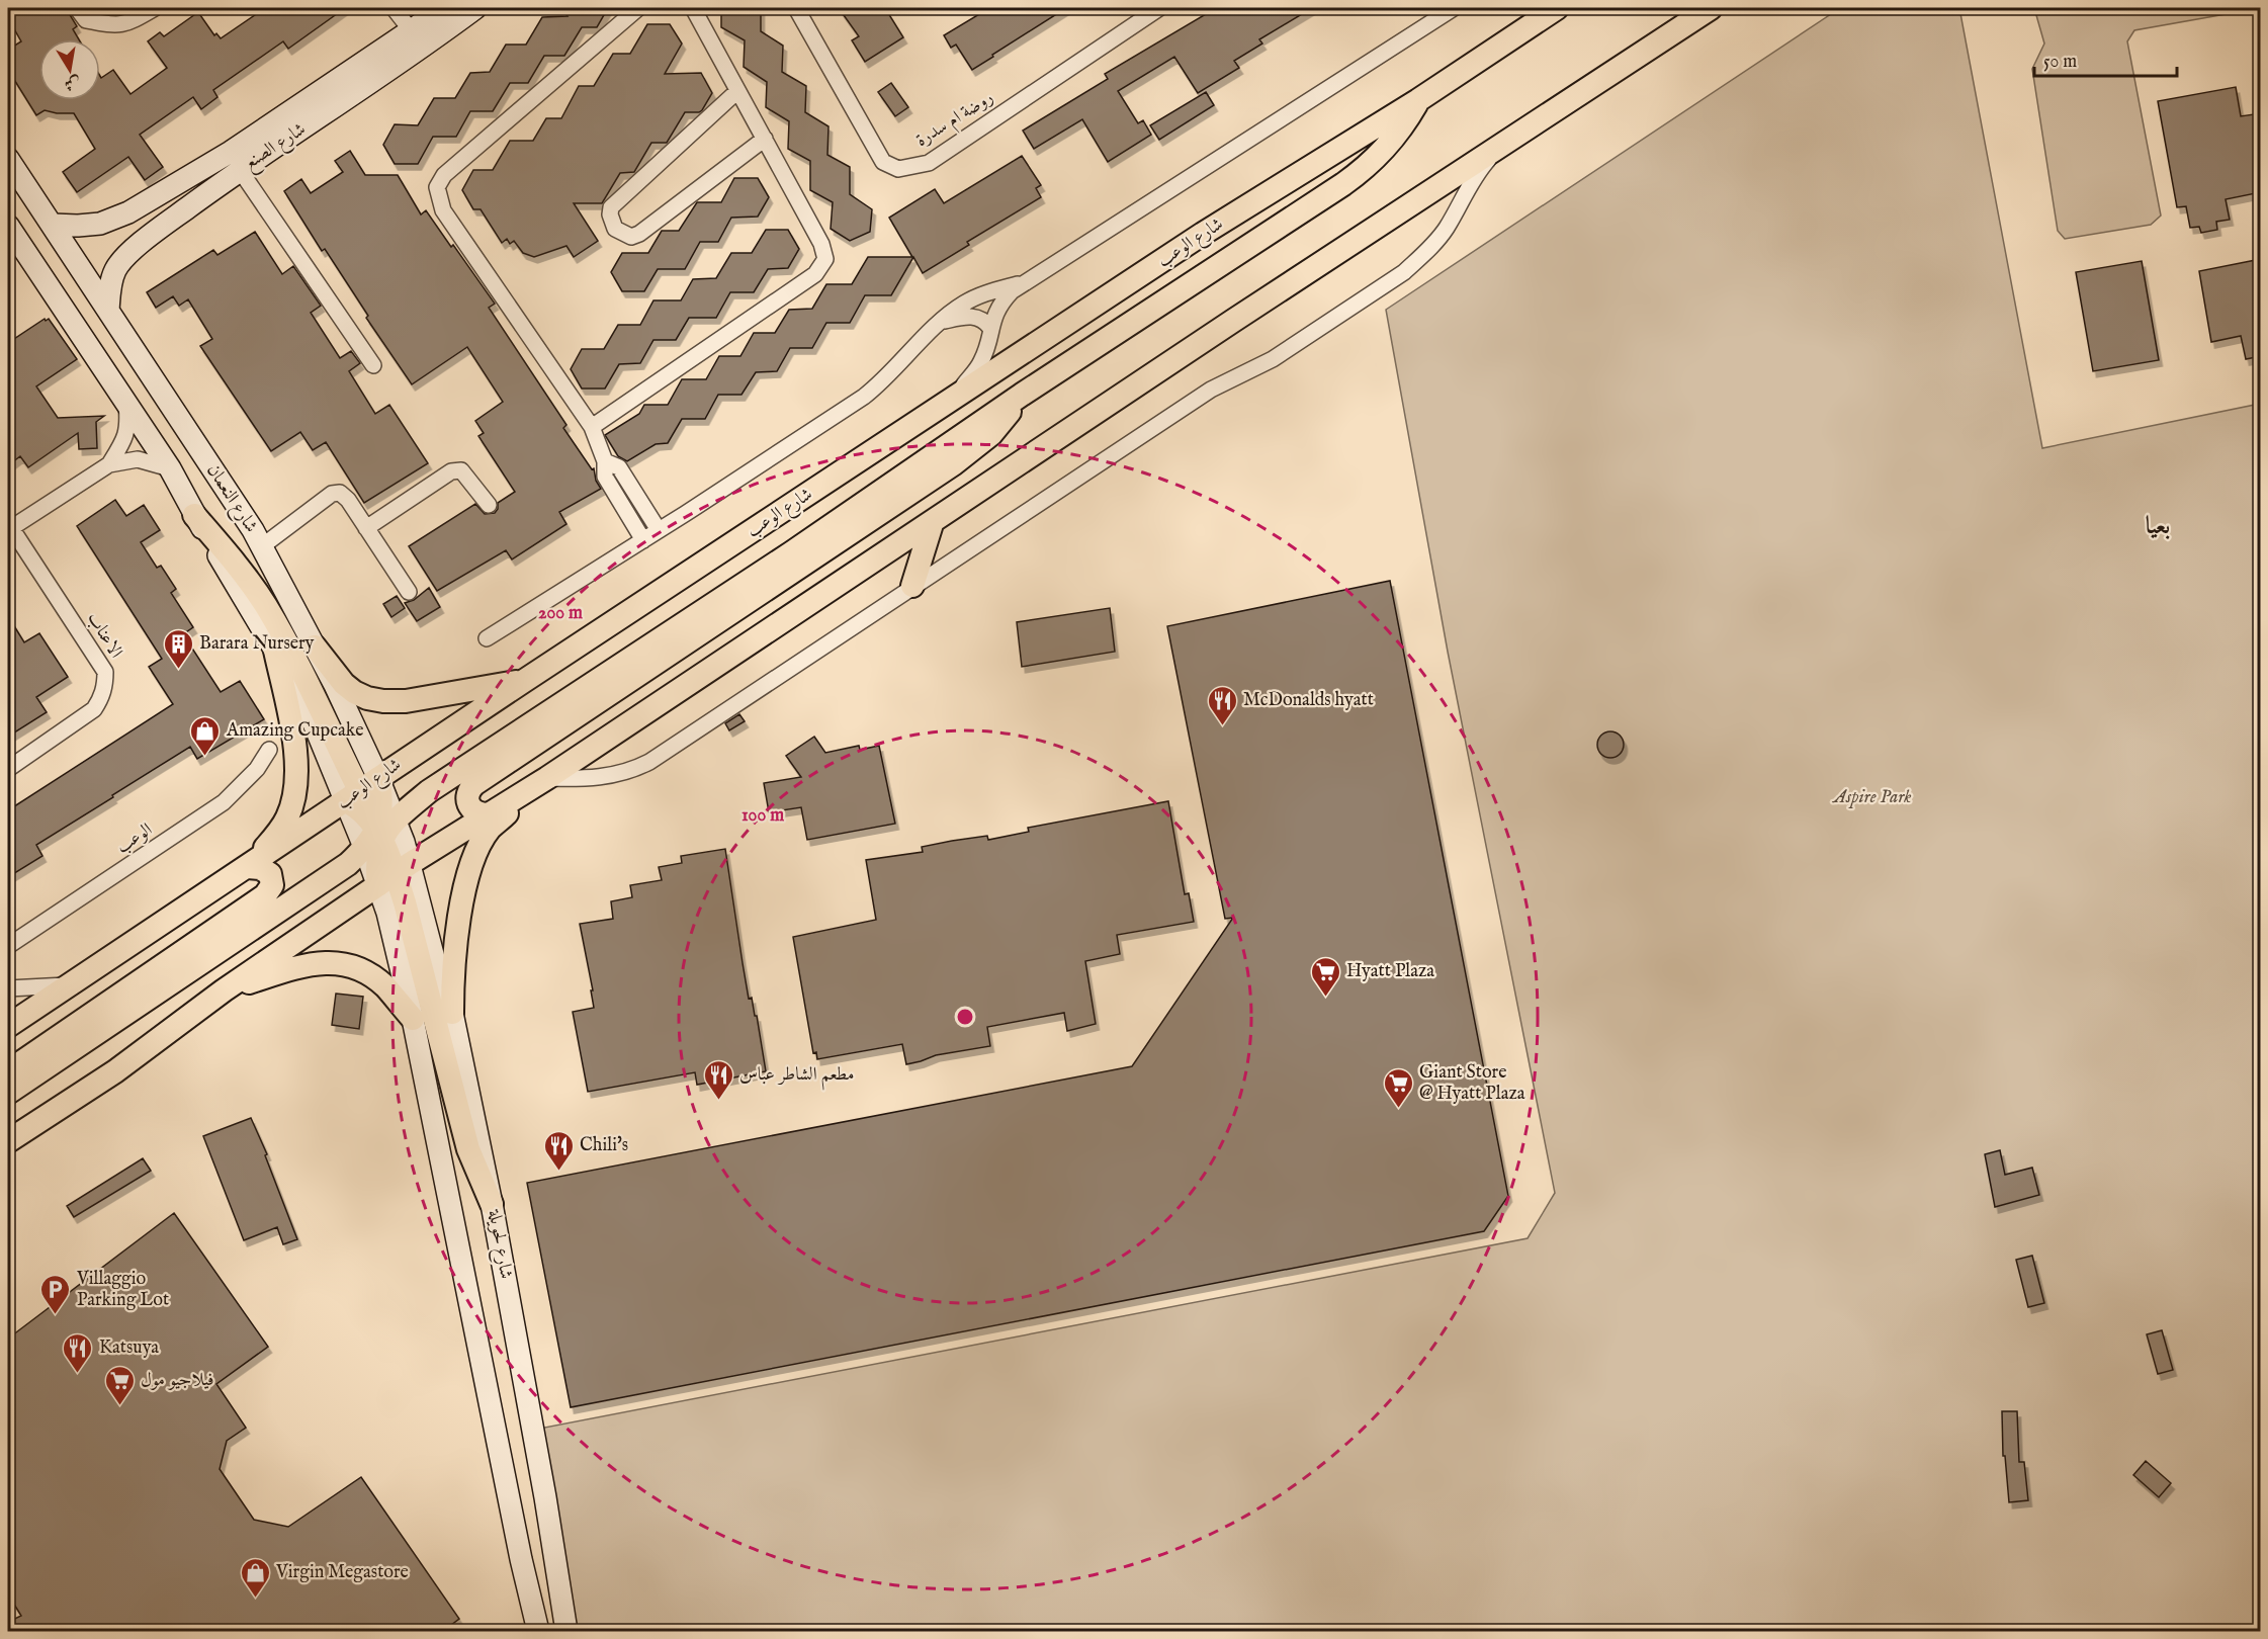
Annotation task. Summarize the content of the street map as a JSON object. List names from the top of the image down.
{
  "streets": {
    "main road": ["شارع الوعب"],
    "street": [
      "روضة ام سدرة",
      "شارع الصنع",
      "شارع النعمان",
      "الاعناب",
      "الوعب",
      "شارع لحويلة"
    ]
  },
  "crossings": [
    ["شارع الصنع", "شارع النعمان"],
    ["شارع الوعب", "شارع النعمان"],
    ["شارع النعمان", "الاعناب"]
  ],
  "districts": ["بعيا"],
  "parks": ["Aspire Park"],
  "places": {
    "building": ["Barara Nursery"],
    "restaurant": [
      "McDonalds hyatt",
      "مطعم الشاطر عباس",
      "Chili's",
      "Katsuya"
    ],
    "shop": ["Amazing Cupcake", "Virgin Megastore"],
    "supermarket": ["Hyatt Plaza", "Giant Store @ Hyatt Plaza", "فيلاجيو مول"],
    "parking": ["Villaggio Parking Lot"]
  },
  "scale_bar": "50 m",
  "north": "bottom",
  "rings": ["200 m", "100 m"]
}
